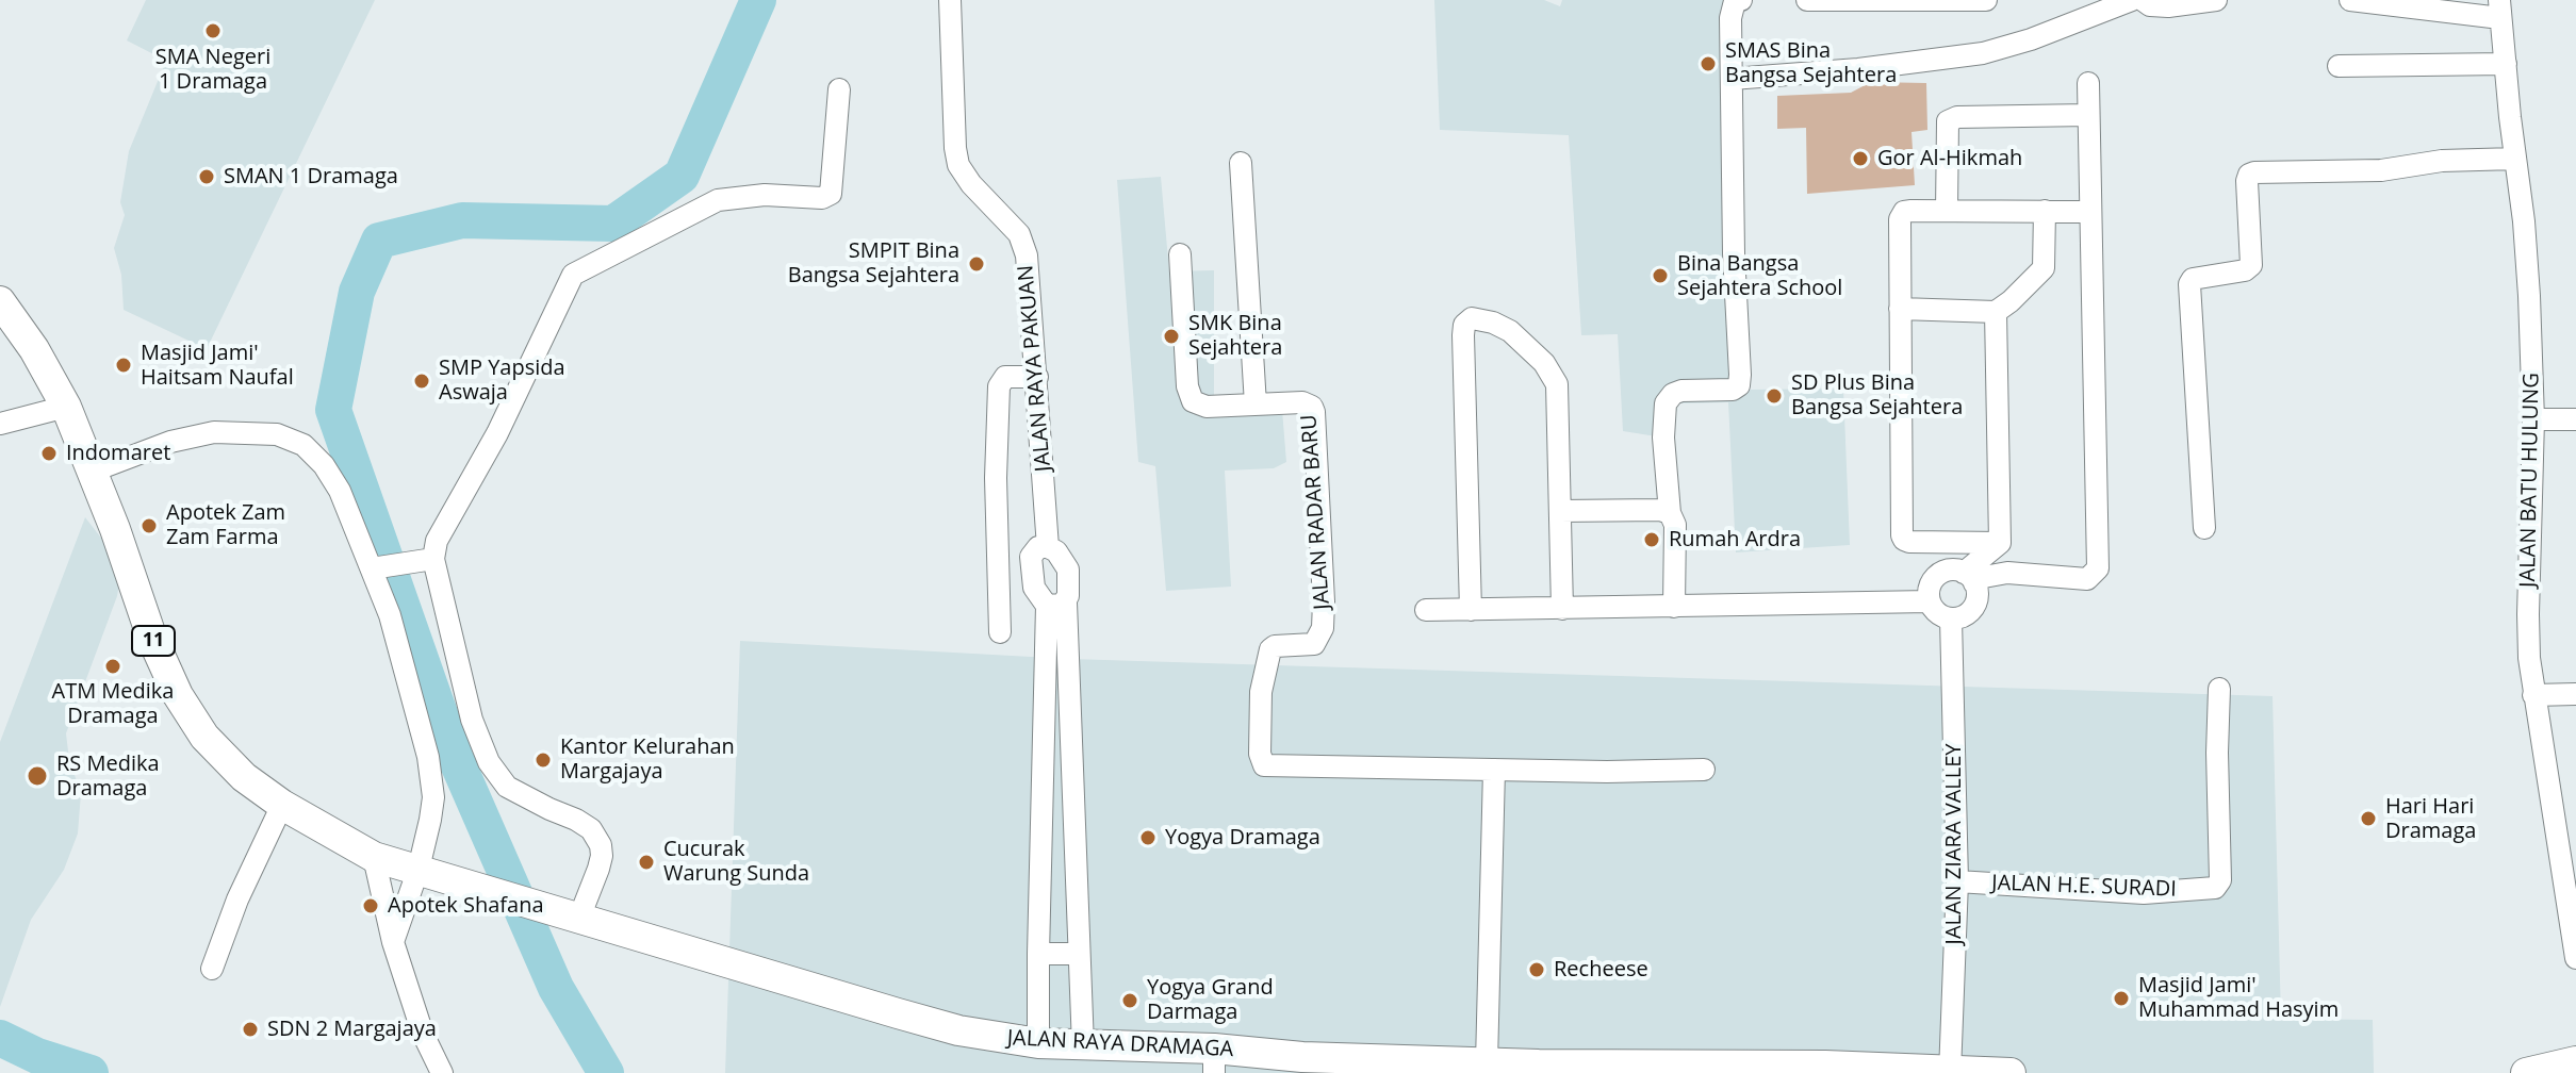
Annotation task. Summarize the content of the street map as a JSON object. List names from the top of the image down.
{
  "streets": {
    "highway": ["11", "JALAN RAYA DRAMAGA"],
    "street": [
      "JALAN RAYA PAKUAN",
      "JALAN BATU HULUNG",
      "JALAN RADAR BARU",
      "JALAN ZIARA VALLEY",
      "JALAN H.E. SURADI"
    ]
  },
  "crossings": [
    ["11", "JALAN RAYA DRAMAGA"],
    ["JALAN ZIARA VALLEY", "JALAN H.E. SURADI"],
    ["JALAN ZIARA VALLEY", "JALAN RAYA DRAMAGA"]
  ],
  "places": [
    "SMA Negeri 1 Dramaga",
    "SMAS Bina Bangsa Sejahtera",
    "Gor Al-Hikmah",
    "SMAN 1 Dramaga",
    "SMPIT Bina Bangsa Sejahtera",
    "Bina Bangsa Sejahtera School",
    "SMK Bina Sejahtera",
    "Masjid Jami' Haitsam Naufal",
    "SMP Yapsida Aswaja",
    "SD Plus Bina Bangsa Sejahtera",
    "Indomaret",
    "Apotek Zam Zam Farma",
    "Rumah Ardra",
    "ATM Medika Dramaga",
    "Kantor Kelurahan Margajaya",
    "RS Medika Dramaga",
    "Hari Hari Dramaga",
    "Yogya Dramaga",
    "Cucurak Warung Sunda",
    "Apotek Shafana",
    "Recheese",
    "Masjid Jami' Muhammad Hasyim",
    "Yogya Grand Darmaga",
    "SDN 2 Margajaya"
  ]
}
